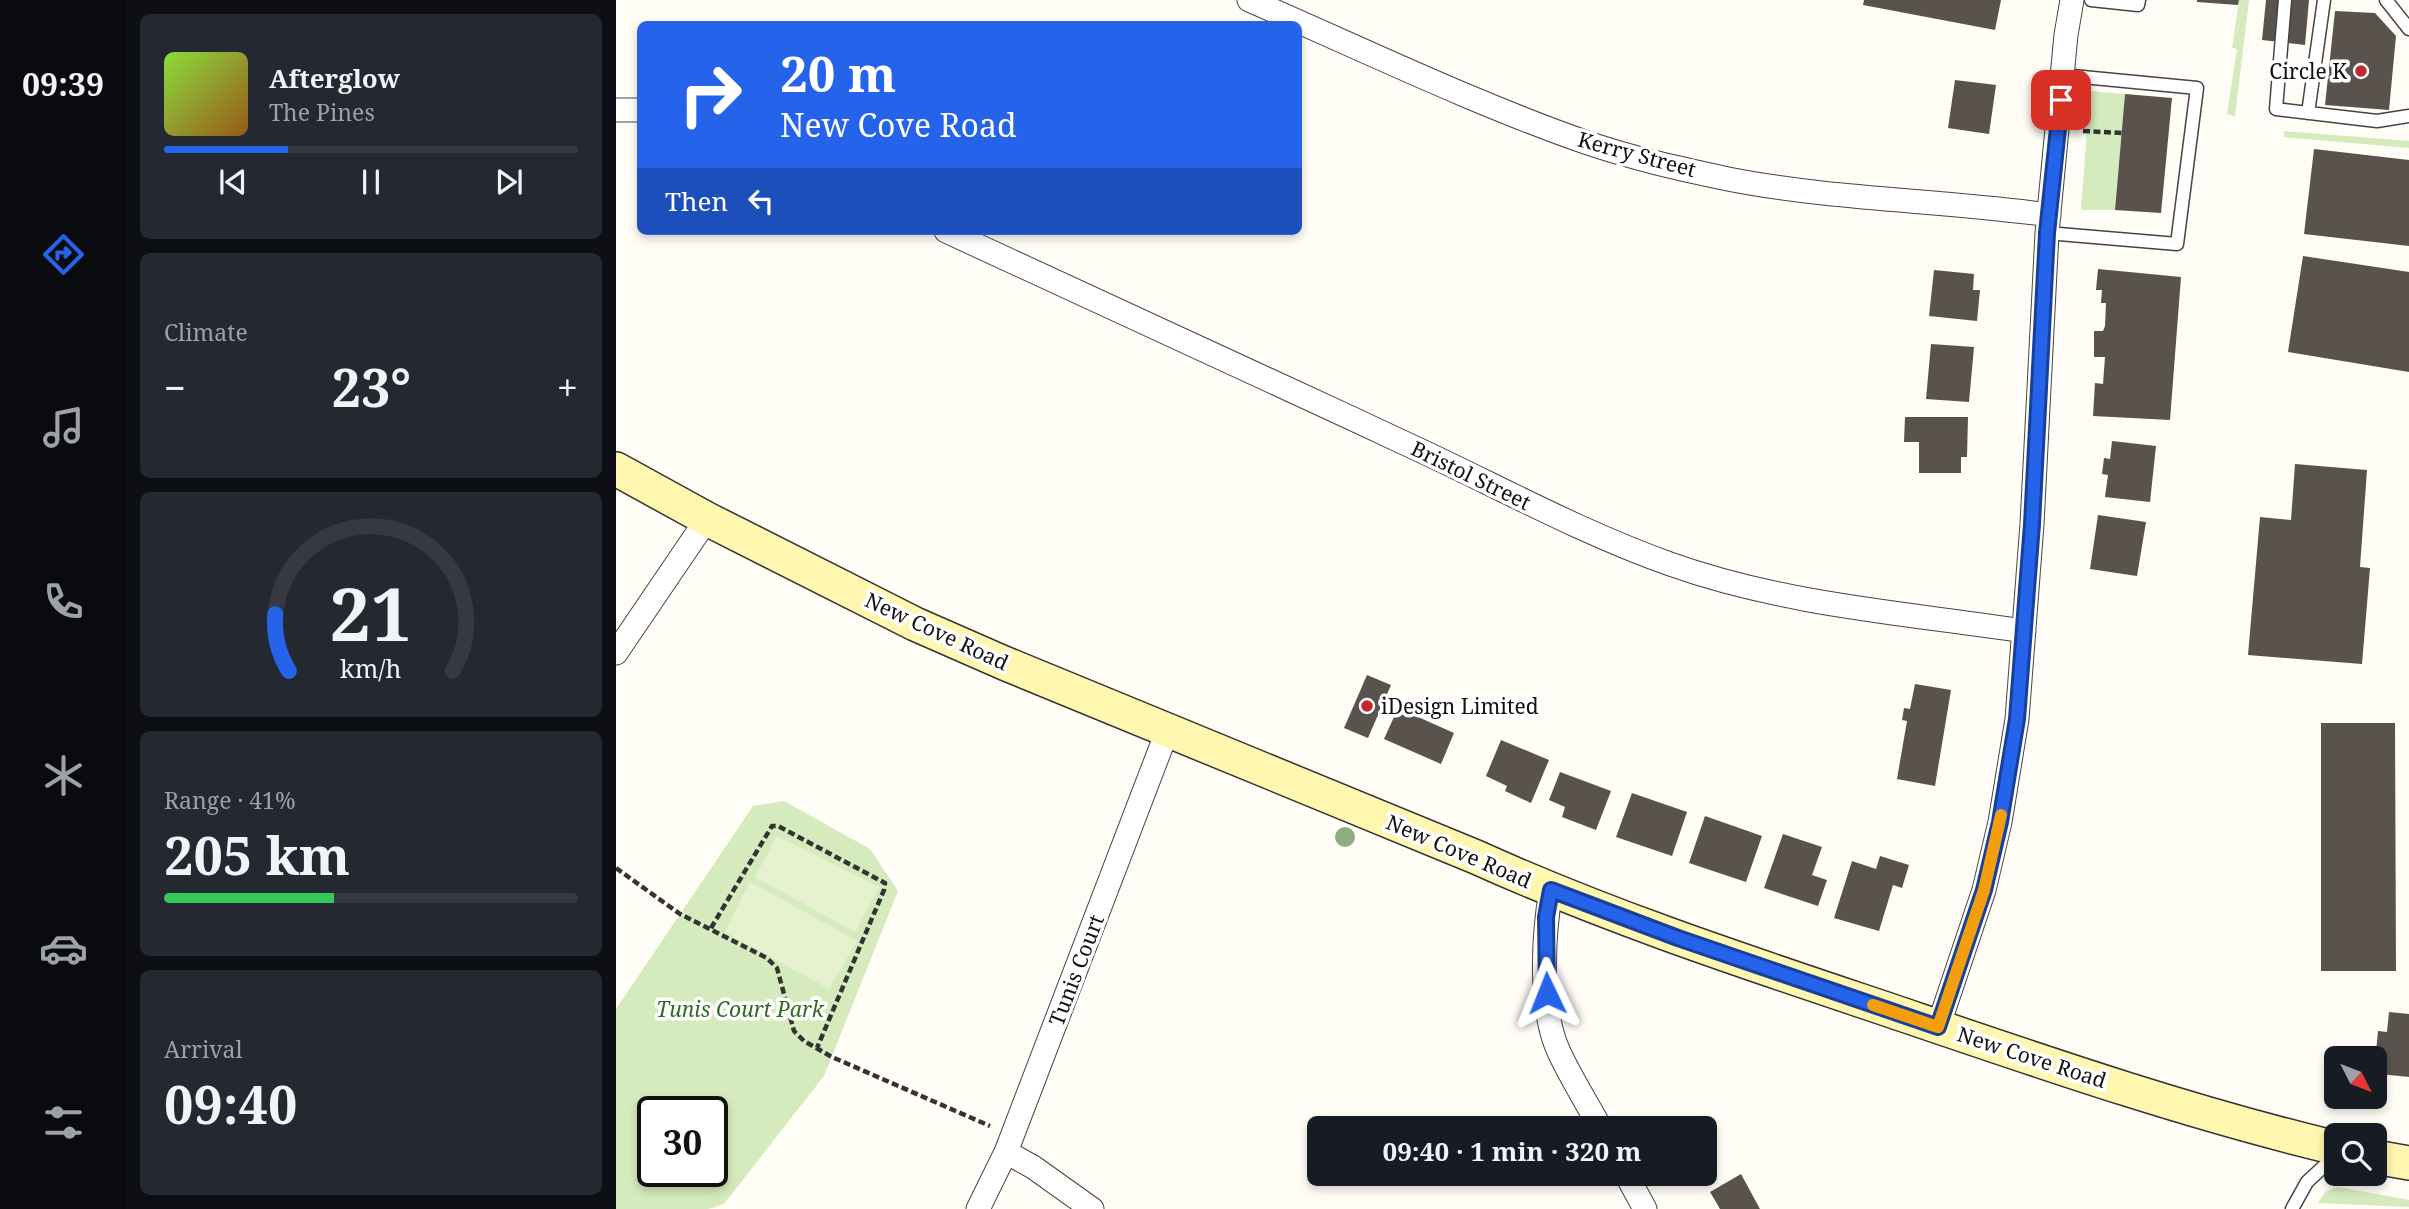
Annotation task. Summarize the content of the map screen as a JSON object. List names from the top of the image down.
{
  "streets": {
    "street": [
      "Kerry Street",
      "Bristol Street",
      "New Cove Road",
      "Tunis Court"
    ]
  },
  "crossings": [
    ["New Cove Road", "Tunis Court"]
  ],
  "parks": ["Tunis Court Park"],
  "places": ["Circle K", "iDesign Limited"],
  "north": "bottom right",
  "page": {
    "tabs": "09:39",
    "turn": ["20 m", "New Cove Road"],
    "song": ["Afterglow", "The Pines"],
    "then": "Then",
    "tile": [
      "Climate",
      ["Range · 41%", "205 km"],
      ["Arrival", "09:40"]
    ],
    "heat": ["−", "23°", "+"],
    "limit": "30",
    "trip": "09:40 · 1 min · 320 m",
    "gauge": ["21", "km/h"]
  }
}
